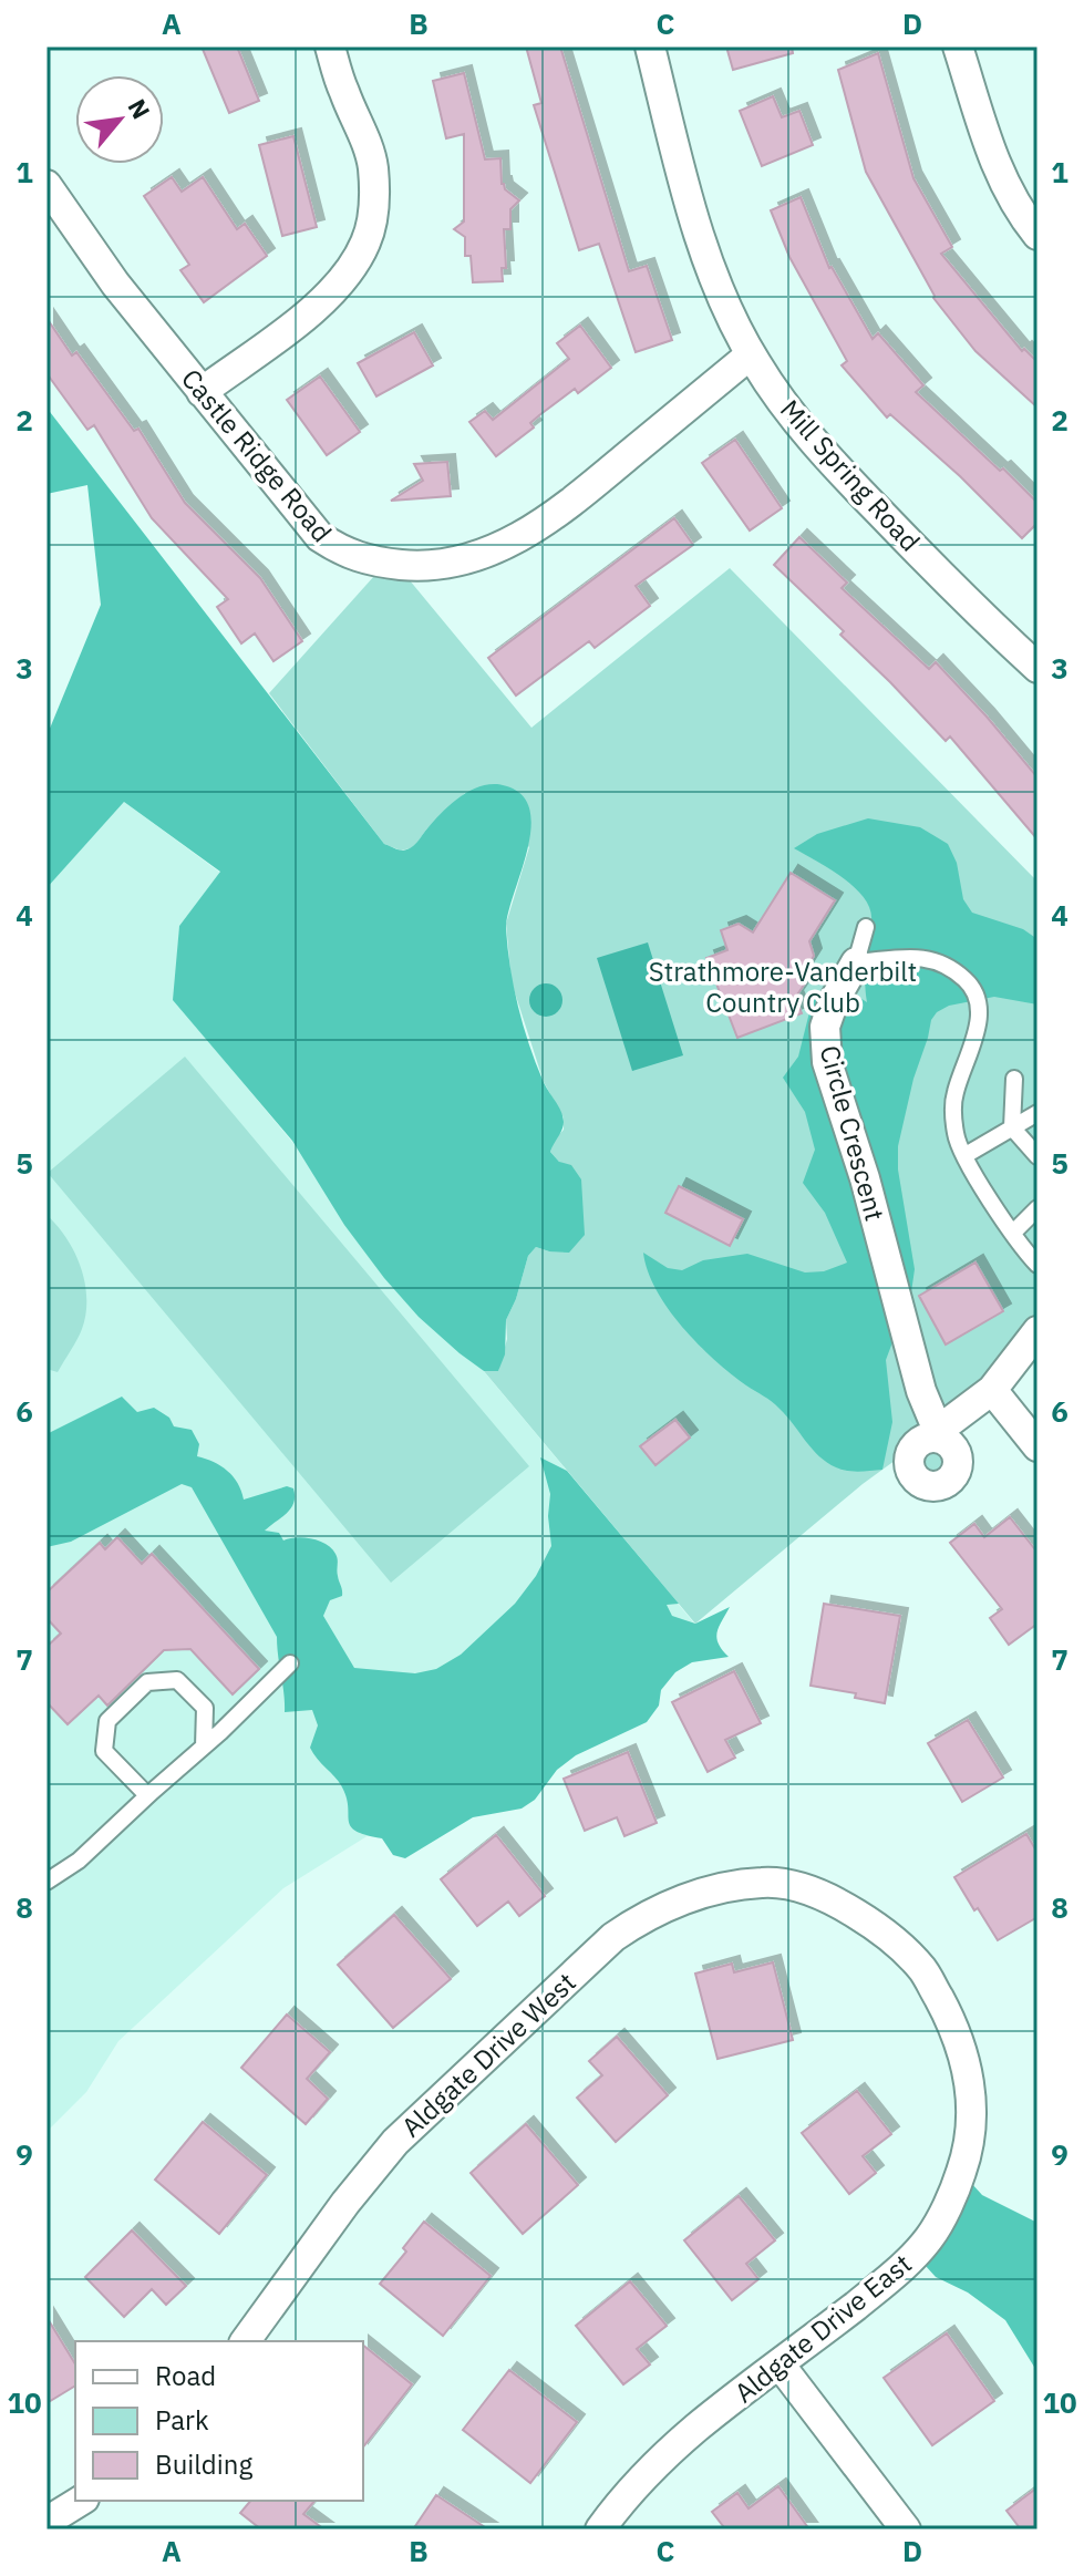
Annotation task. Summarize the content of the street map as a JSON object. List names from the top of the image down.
{
  "streets": {
    "street": [
      "Castle Ridge Road",
      "Mill Spring Road",
      "Circle Crescent",
      "Aldgate Drive West",
      "Aldgate Drive East"
    ]
  },
  "crossings": [
    ["Castle Ridge Road", "Mill Spring Road"],
    ["Aldgate Drive West", "Aldgate Drive East"]
  ],
  "parks": ["Strathmore-Vanderbilt Country Club"],
  "legend": ["Road", "Park", "Building"],
  "north": "top right",
  "grid": {
    "columns": [
      "A",
      "B",
      "C",
      "D"
    ],
    "rows": [
      "1",
      "2",
      "3",
      "4",
      "5",
      "6",
      "7",
      "8",
      "9",
      "10"
    ]
  }
}
